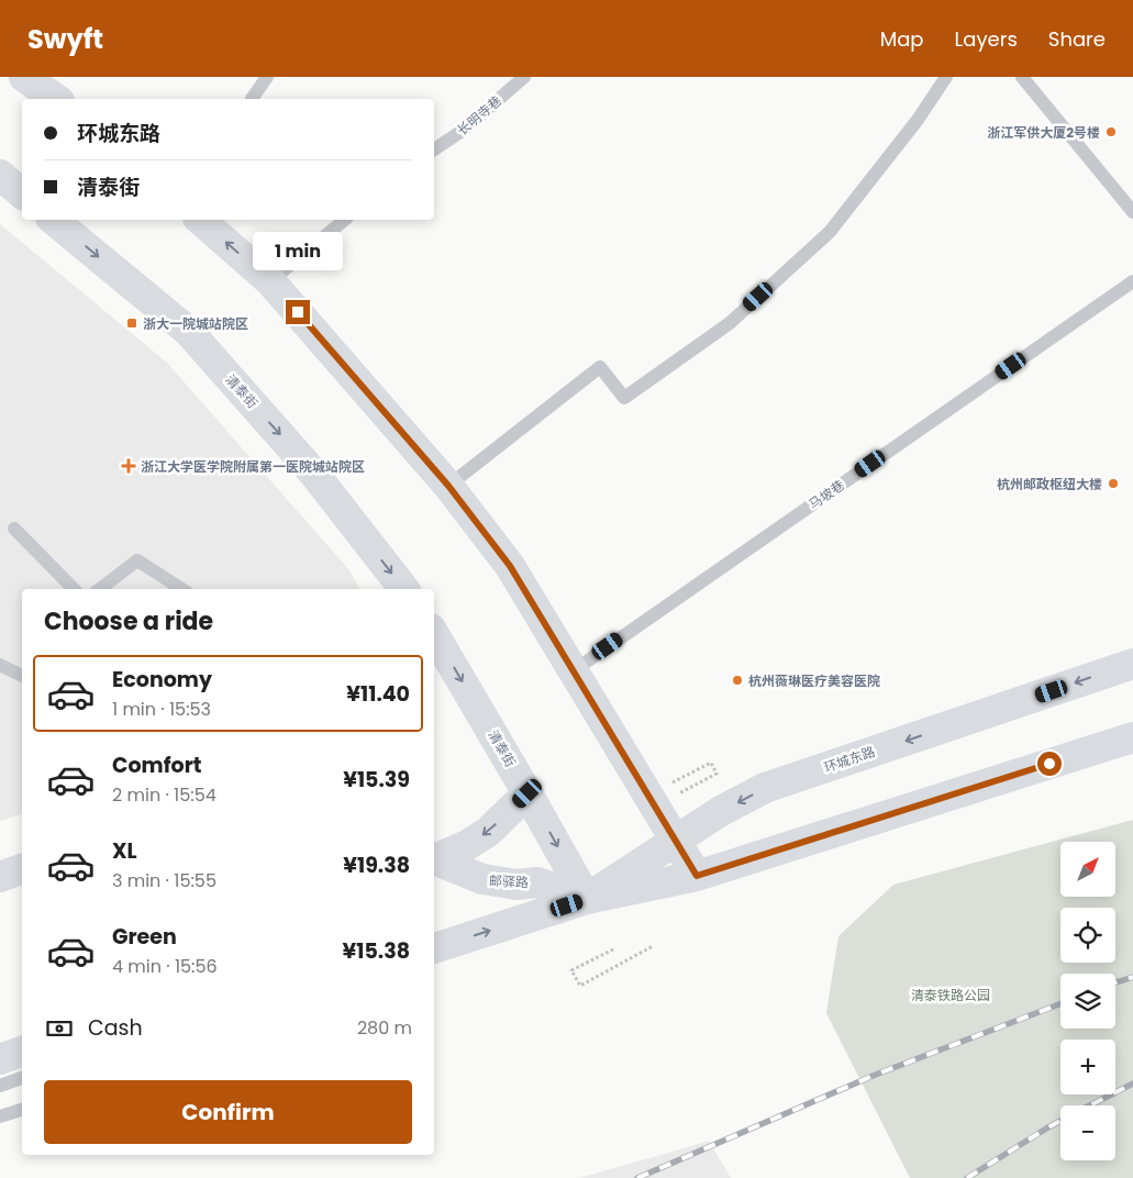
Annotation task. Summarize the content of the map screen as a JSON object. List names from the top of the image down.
{
  "streets": {
    "street": ["清泰街", "环城东路", "邮驿路"],
    "lane": ["长明寺巷", "马坡巷"]
  },
  "crossings": [
    ["清泰街", "环城东路"],
    ["清泰街", "邮驿路"],
    ["环城东路", "邮驿路"]
  ],
  "parks": ["清泰铁路公园"],
  "places": {
    "other": ["浙江军供大厦2号楼", "杭州邮政枢纽大楼", "杭州薇琳医疗美容医院"],
    "transit": ["浙大一院城站院区"],
    "health": ["浙江大学医学院附属第一医院城站院区"]
  },
  "north": "top right",
  "page": {
    "header": "Swyft",
    "nav": ["Map", "Layers", "Share"],
    "banner": ["环城东路", "清泰街"],
    "bubble": "1 min",
    "heading": "Choose a ride",
    "list": [
      {
        "name": "Economy",
        "note": "1 min · 15:53",
        "value": "¥11.40"
      },
      {
        "name": "Comfort",
        "note": "2 min · 15:54",
        "value": "¥15.39"
      },
      {
        "name": "XL",
        "note": "3 min · 15:55",
        "value": "¥19.38"
      },
      {
        "name": "Green",
        "note": "4 min · 15:56",
        "value": "¥15.38"
      }
    ],
    "map_buttons": ["+", "−"],
    "pay": ["Cash", "280 m"],
    "buttons": "Confirm"
  }
}
